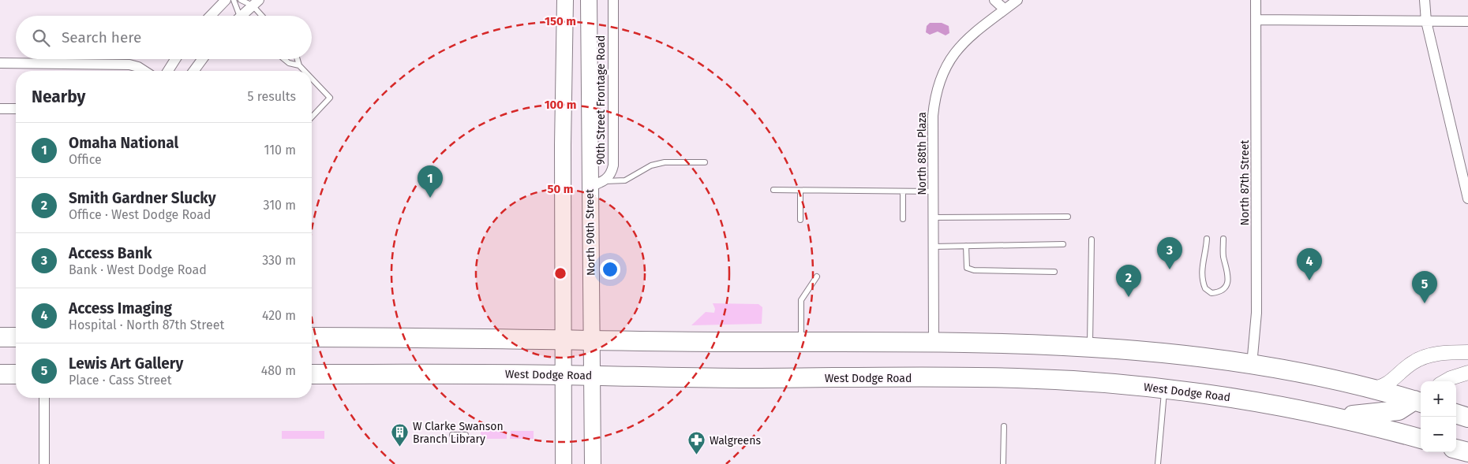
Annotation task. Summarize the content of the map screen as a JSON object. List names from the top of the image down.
{
  "streets": {
    "highway": ["West Dodge Road"],
    "main road": ["North 90th Street"],
    "street": ["90th Street Frontage Road", "North 88th Plaza", "North 87th Street"]
  },
  "crossings": [
    ["90th Street Frontage Road", "North 90th Street"],
    ["North 90th Street", "West Dodge Road"]
  ],
  "places": {
    "building": ["W Clarke Swanson Branch Library"],
    "pharmacy": ["Walgreens"]
  },
  "page": {
    "search": "Search here",
    "heading": ["Nearby", "5 results"],
    "list": [
      {
        "mark": "1",
        "name": "Omaha National",
        "note": "Office",
        "value": "110 m"
      },
      {
        "mark": "2",
        "name": "Smith Gardner Slucky",
        "note": "Office · West Dodge Road",
        "value": "310 m"
      },
      {
        "mark": "3",
        "name": "Access Bank",
        "note": "Bank · West Dodge Road",
        "value": "330 m"
      },
      {
        "mark": "4",
        "name": "Access Imaging",
        "note": "Hospital · North 87th Street",
        "value": "420 m"
      },
      {
        "mark": "5",
        "name": "Lewis Art Gallery",
        "note": "Place · Cass Street",
        "value": "480 m"
      }
    ],
    "pins": [
      "1",
      "3",
      "4",
      "2",
      "5"
    ],
    "map_buttons": ["+", "−"]
  },
  "rings": ["150 m", "100 m", "50 m"]
}
